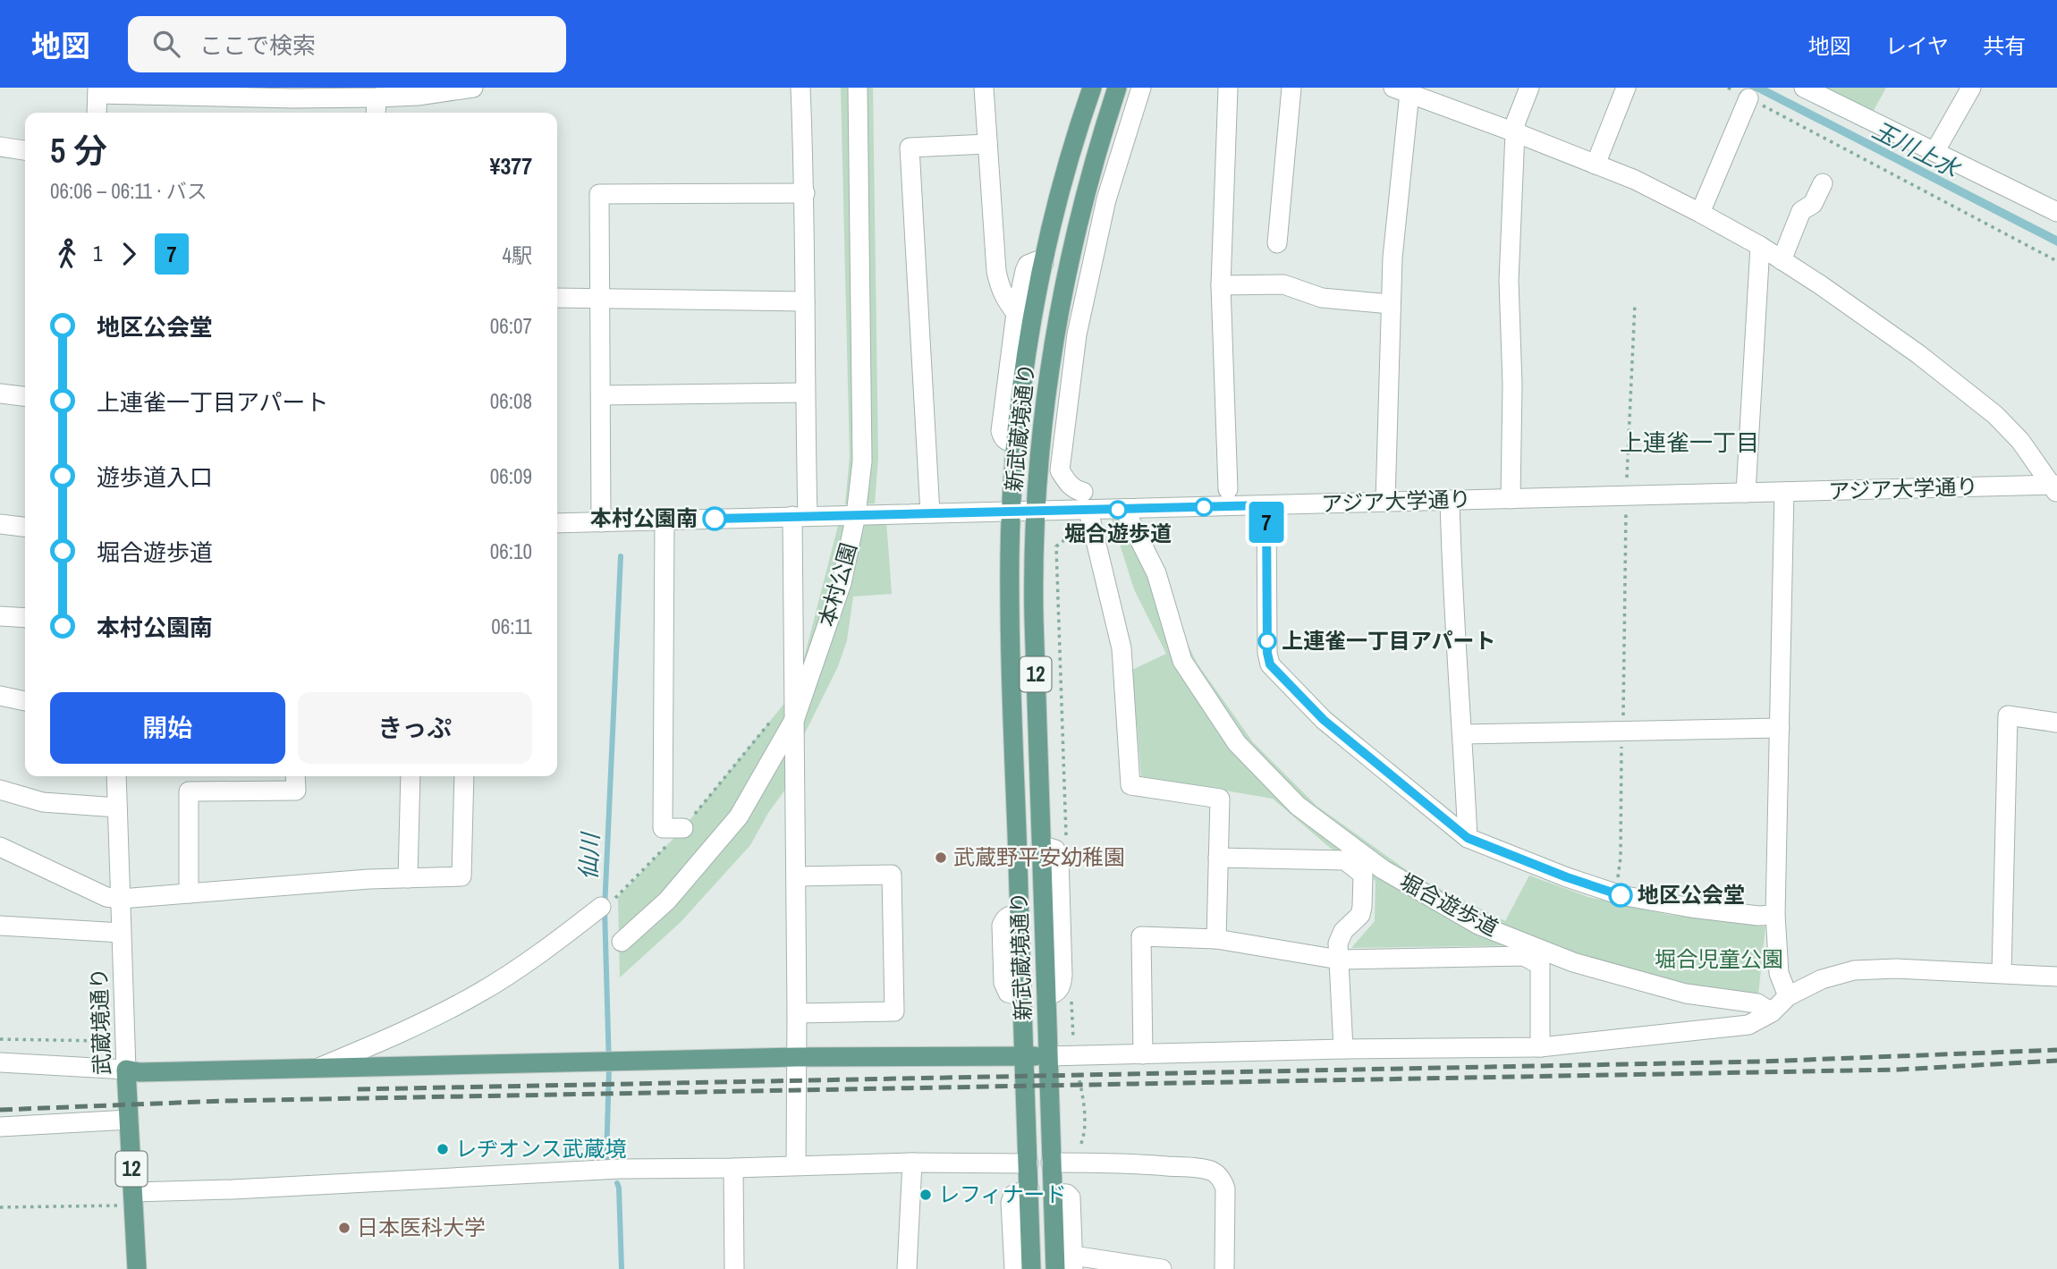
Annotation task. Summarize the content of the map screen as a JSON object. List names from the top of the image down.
{
  "streets": {
    "main road": ["新武蔵境通り", "12", "武蔵境通り"],
    "street": ["アジア大学通り", "本村公園", "堀合遊歩道"]
  },
  "crossings": [
    ["新武蔵境通り", "アジア大学通り"],
    ["アジア大学通り", "本村公園"],
    ["アジア大学通り", "堀合遊歩道"]
  ],
  "districts": ["上連雀一丁目"],
  "water": ["玉川上水", "仙川"],
  "parks": ["堀合児童公園"],
  "places": [
    "堀合遊歩道",
    "本村公園南",
    "上連雀一丁目アパート",
    "武蔵野平安幼稚園",
    "地区公会堂",
    "レヂオンス武蔵境",
    "レフィナード",
    "日本医科大学"
  ],
  "lines": ["bus line 7"],
  "page": {
    "header": "地図",
    "search": "ここで検索",
    "nav": ["地図", "レイヤ", "共有"],
    "on_map": "7",
    "heading": ["5 分", "06:06 – 06:11 · バス", "¥377"],
    "legs": ["1", "7", "4駅"],
    "list": [
      {
        "name": "地区公会堂",
        "value": "06:07"
      },
      {
        "name": "上連雀一丁目アパート",
        "value": "06:08"
      },
      {
        "name": "遊歩道入口",
        "value": "06:09"
      },
      {
        "name": "堀合遊歩道",
        "value": "06:10"
      },
      {
        "name": "本村公園南",
        "value": "06:11"
      }
    ],
    "buttons": ["開始", "きっぷ"]
  }
}
